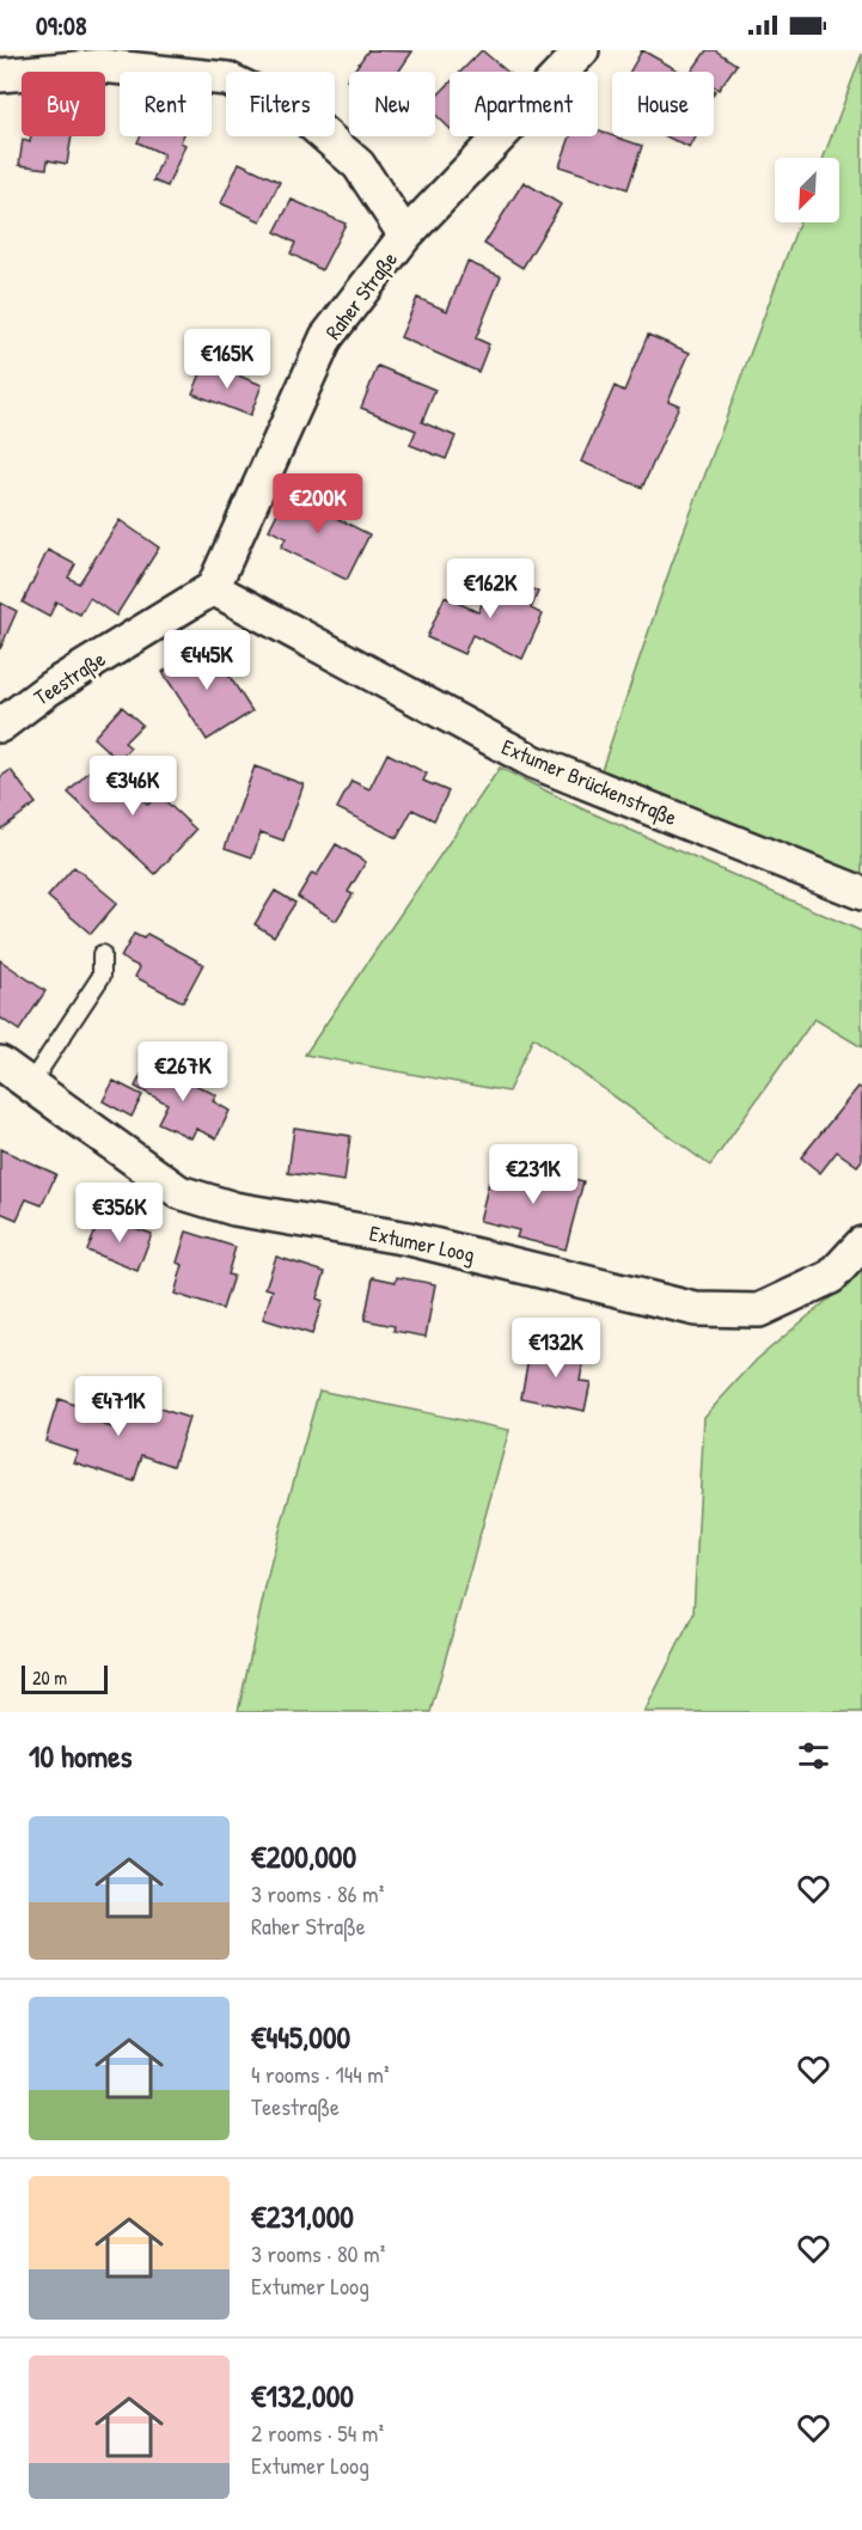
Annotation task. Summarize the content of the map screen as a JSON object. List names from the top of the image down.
{
  "streets": {
    "street": [
      "Raher Straße",
      "Teestraße",
      "Extumer Brückenstraße",
      "Extumer Loog"
    ]
  },
  "crossings": [
    ["Raher Straße", "Teestraße"],
    ["Raher Straße", "Extumer Brückenstraße"],
    ["Teestraße", "Extumer Brückenstraße"]
  ],
  "scale_bar": "20 m",
  "north": "bottom left",
  "page": {
    "status": "09:08",
    "chip": [
      "Buy",
      "Rent",
      "Filters",
      "New",
      "Apartment",
      "House"
    ],
    "price": [
      "€165K",
      "€200K",
      "€162K",
      "€445K",
      "€346K",
      "€267K",
      "€231K",
      "€356K",
      "€132K",
      "€471K"
    ],
    "scale": "20 m",
    "heading": "10 homes",
    "list": [
      {
        "name": "€200,000",
        "note": "3 rooms · 86 m² · Raher Straße"
      },
      {
        "name": "€445,000",
        "note": "4 rooms · 144 m² · Teestraße"
      },
      {
        "name": "€231,000",
        "note": "3 rooms · 80 m² · Extumer Loog"
      },
      {
        "name": "€132,000",
        "note": "2 rooms · 54 m² · Extumer Loog"
      }
    ]
  }
}
